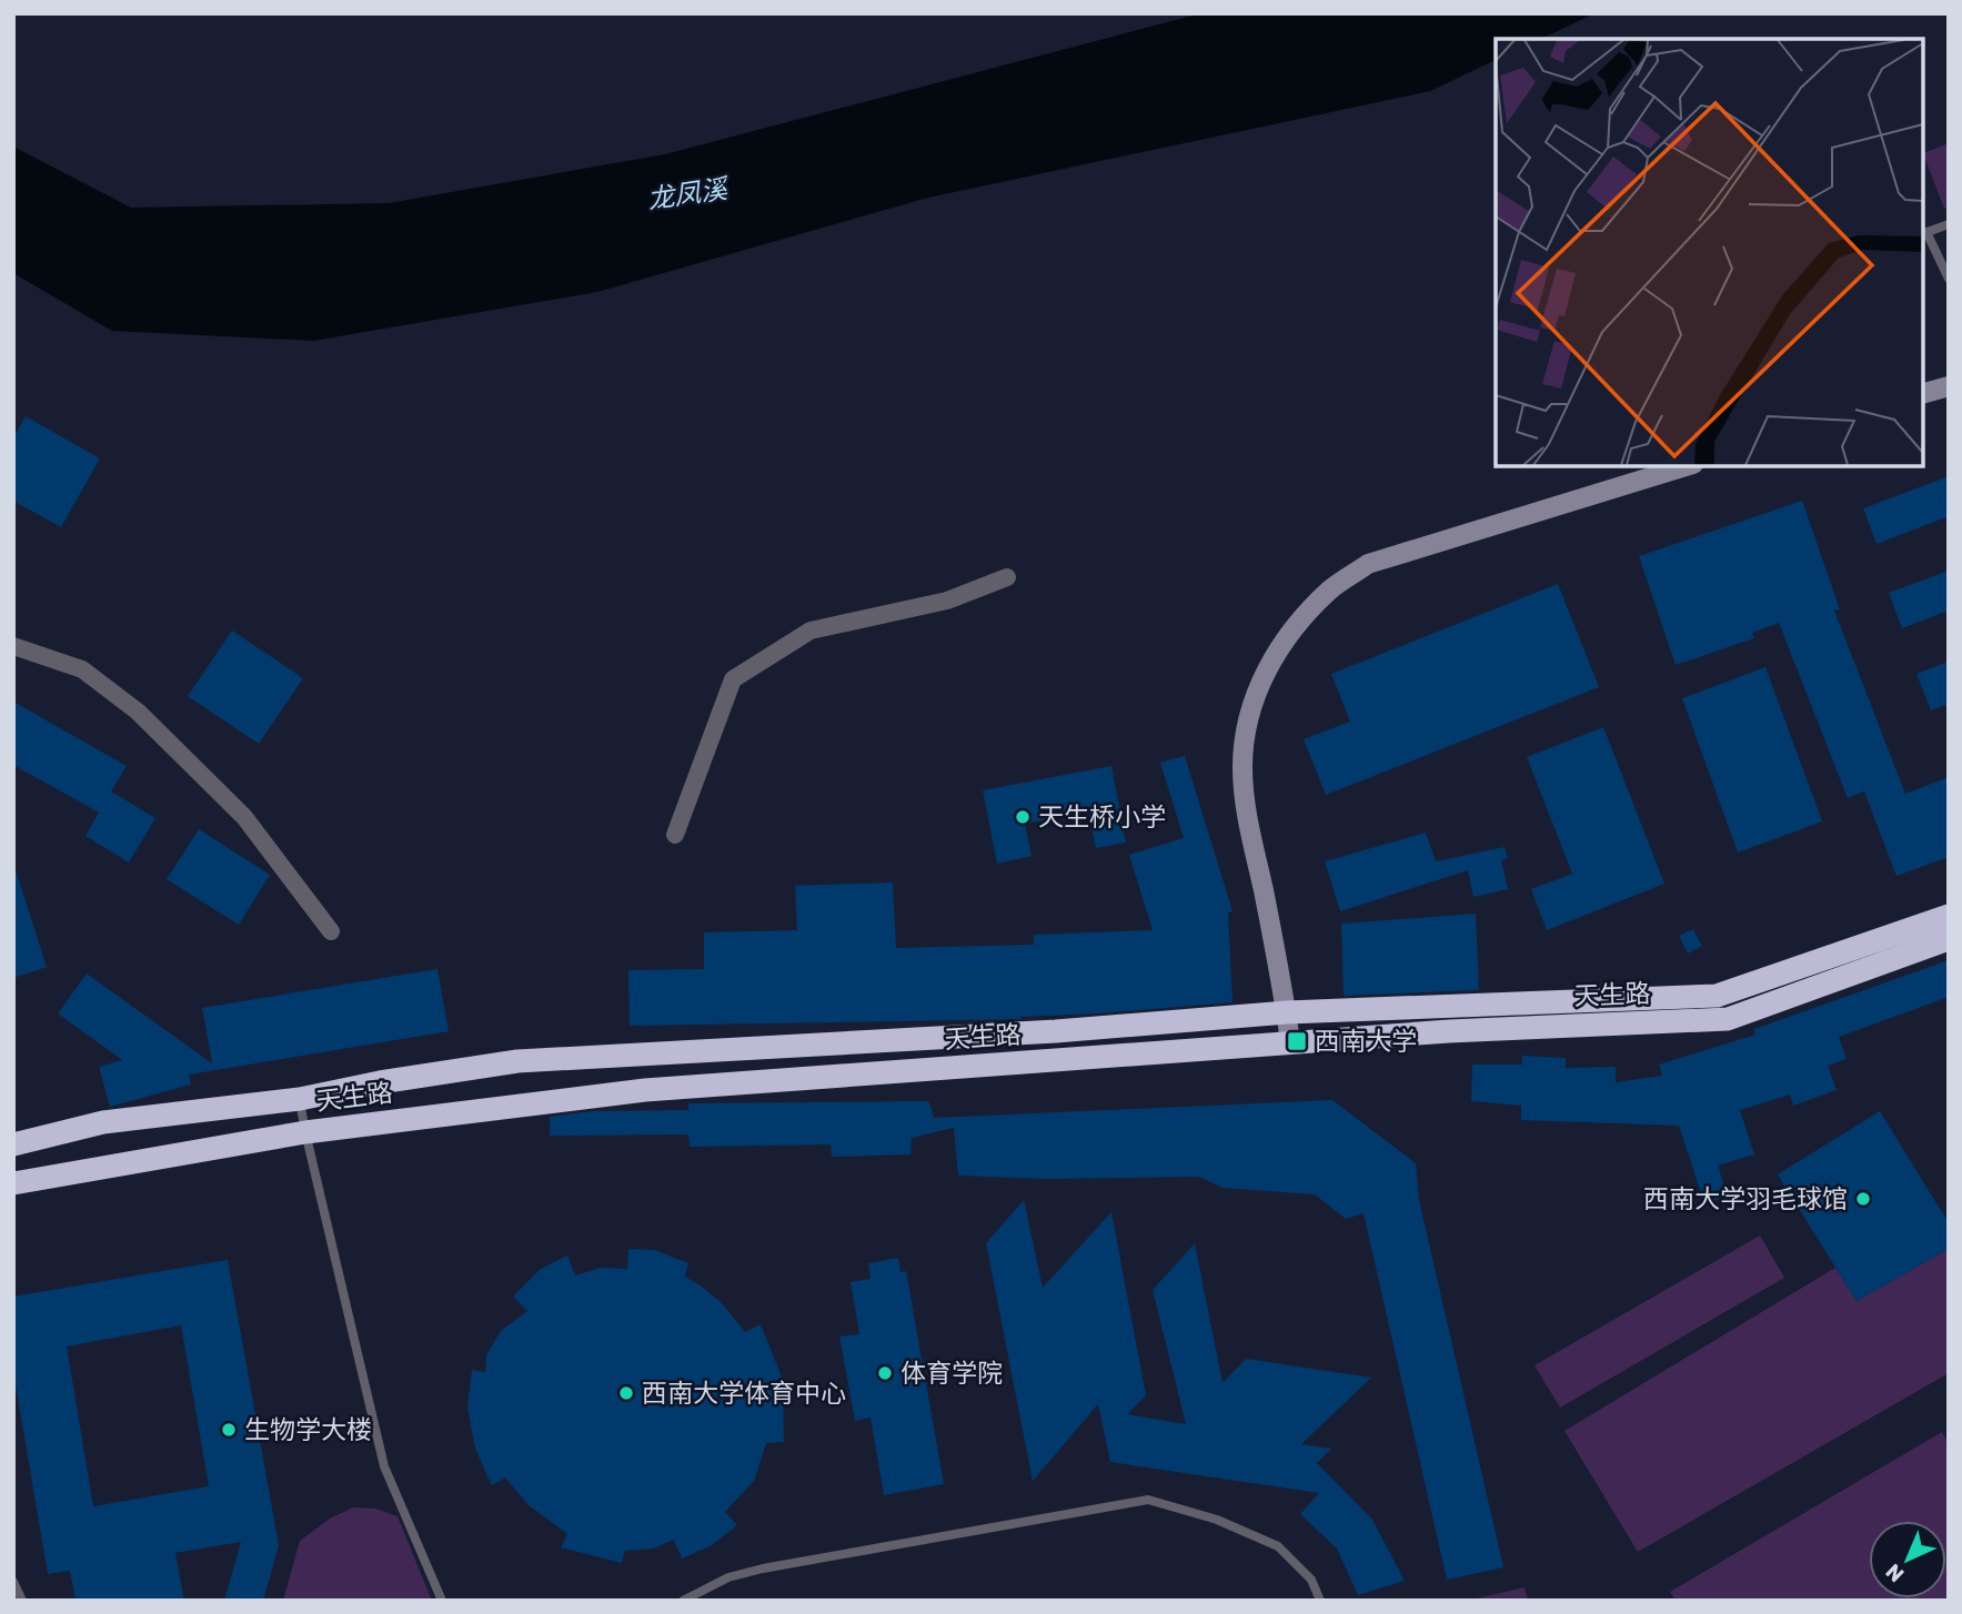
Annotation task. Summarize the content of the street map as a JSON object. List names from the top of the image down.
{
  "streets": {
    "highway": ["天生路"]
  },
  "water": ["龙凤溪"],
  "places": {
    "other": [
      "天生桥小学",
      "西南大学羽毛球馆",
      "体育学院",
      "西南大学体育中心",
      "生物学大楼"
    ],
    "transit": ["西南大学"]
  },
  "north": "bottom left"
}
